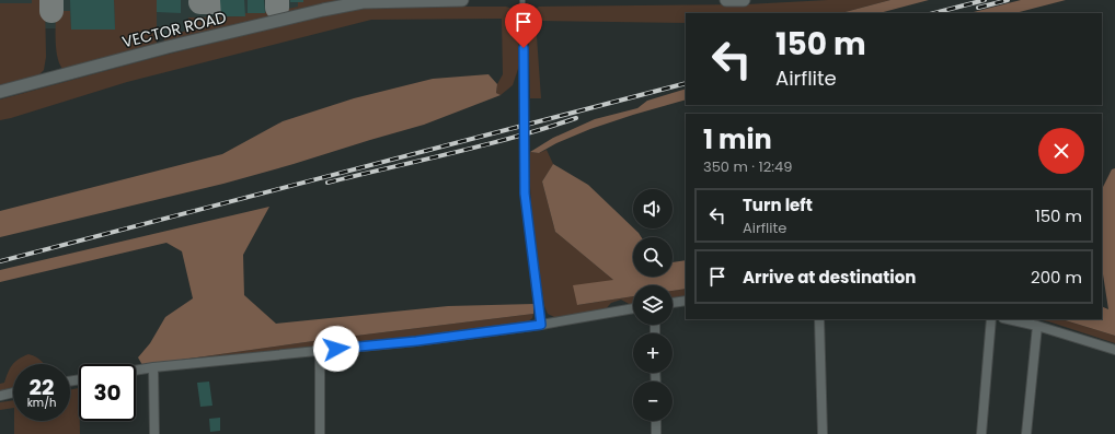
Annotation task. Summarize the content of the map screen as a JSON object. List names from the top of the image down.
{
  "streets": {
    "street": ["VECTOR ROAD"]
  },
  "page": {
    "turn": ["150 m", "Airflite"],
    "heading": ["1 min", "350 m · 12:49"],
    "list": [
      {
        "name": "Turn left",
        "note": "Airflite",
        "value": "150 m"
      },
      {
        "name": "Arrive at destination",
        "value": "200 m"
      }
    ],
    "map_buttons": ["+", "−"],
    "speed": "22 km/h",
    "limit": "30"
  }
}
